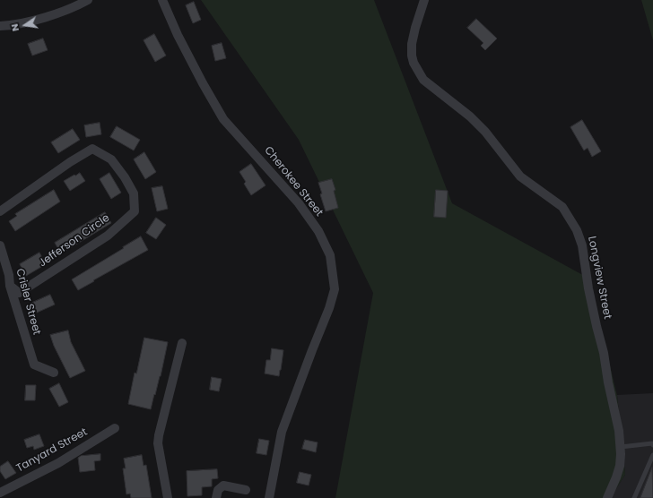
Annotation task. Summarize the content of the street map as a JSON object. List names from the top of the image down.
{
  "streets": {
    "street": [
      "Cherokee Street",
      "Jefferson Circle",
      "Longview Street",
      "Crisler Street",
      "Tanyard Street"
    ]
  },
  "crossings": [
    ["Jefferson Circle", "Crisler Street"]
  ],
  "north": "left"
}
